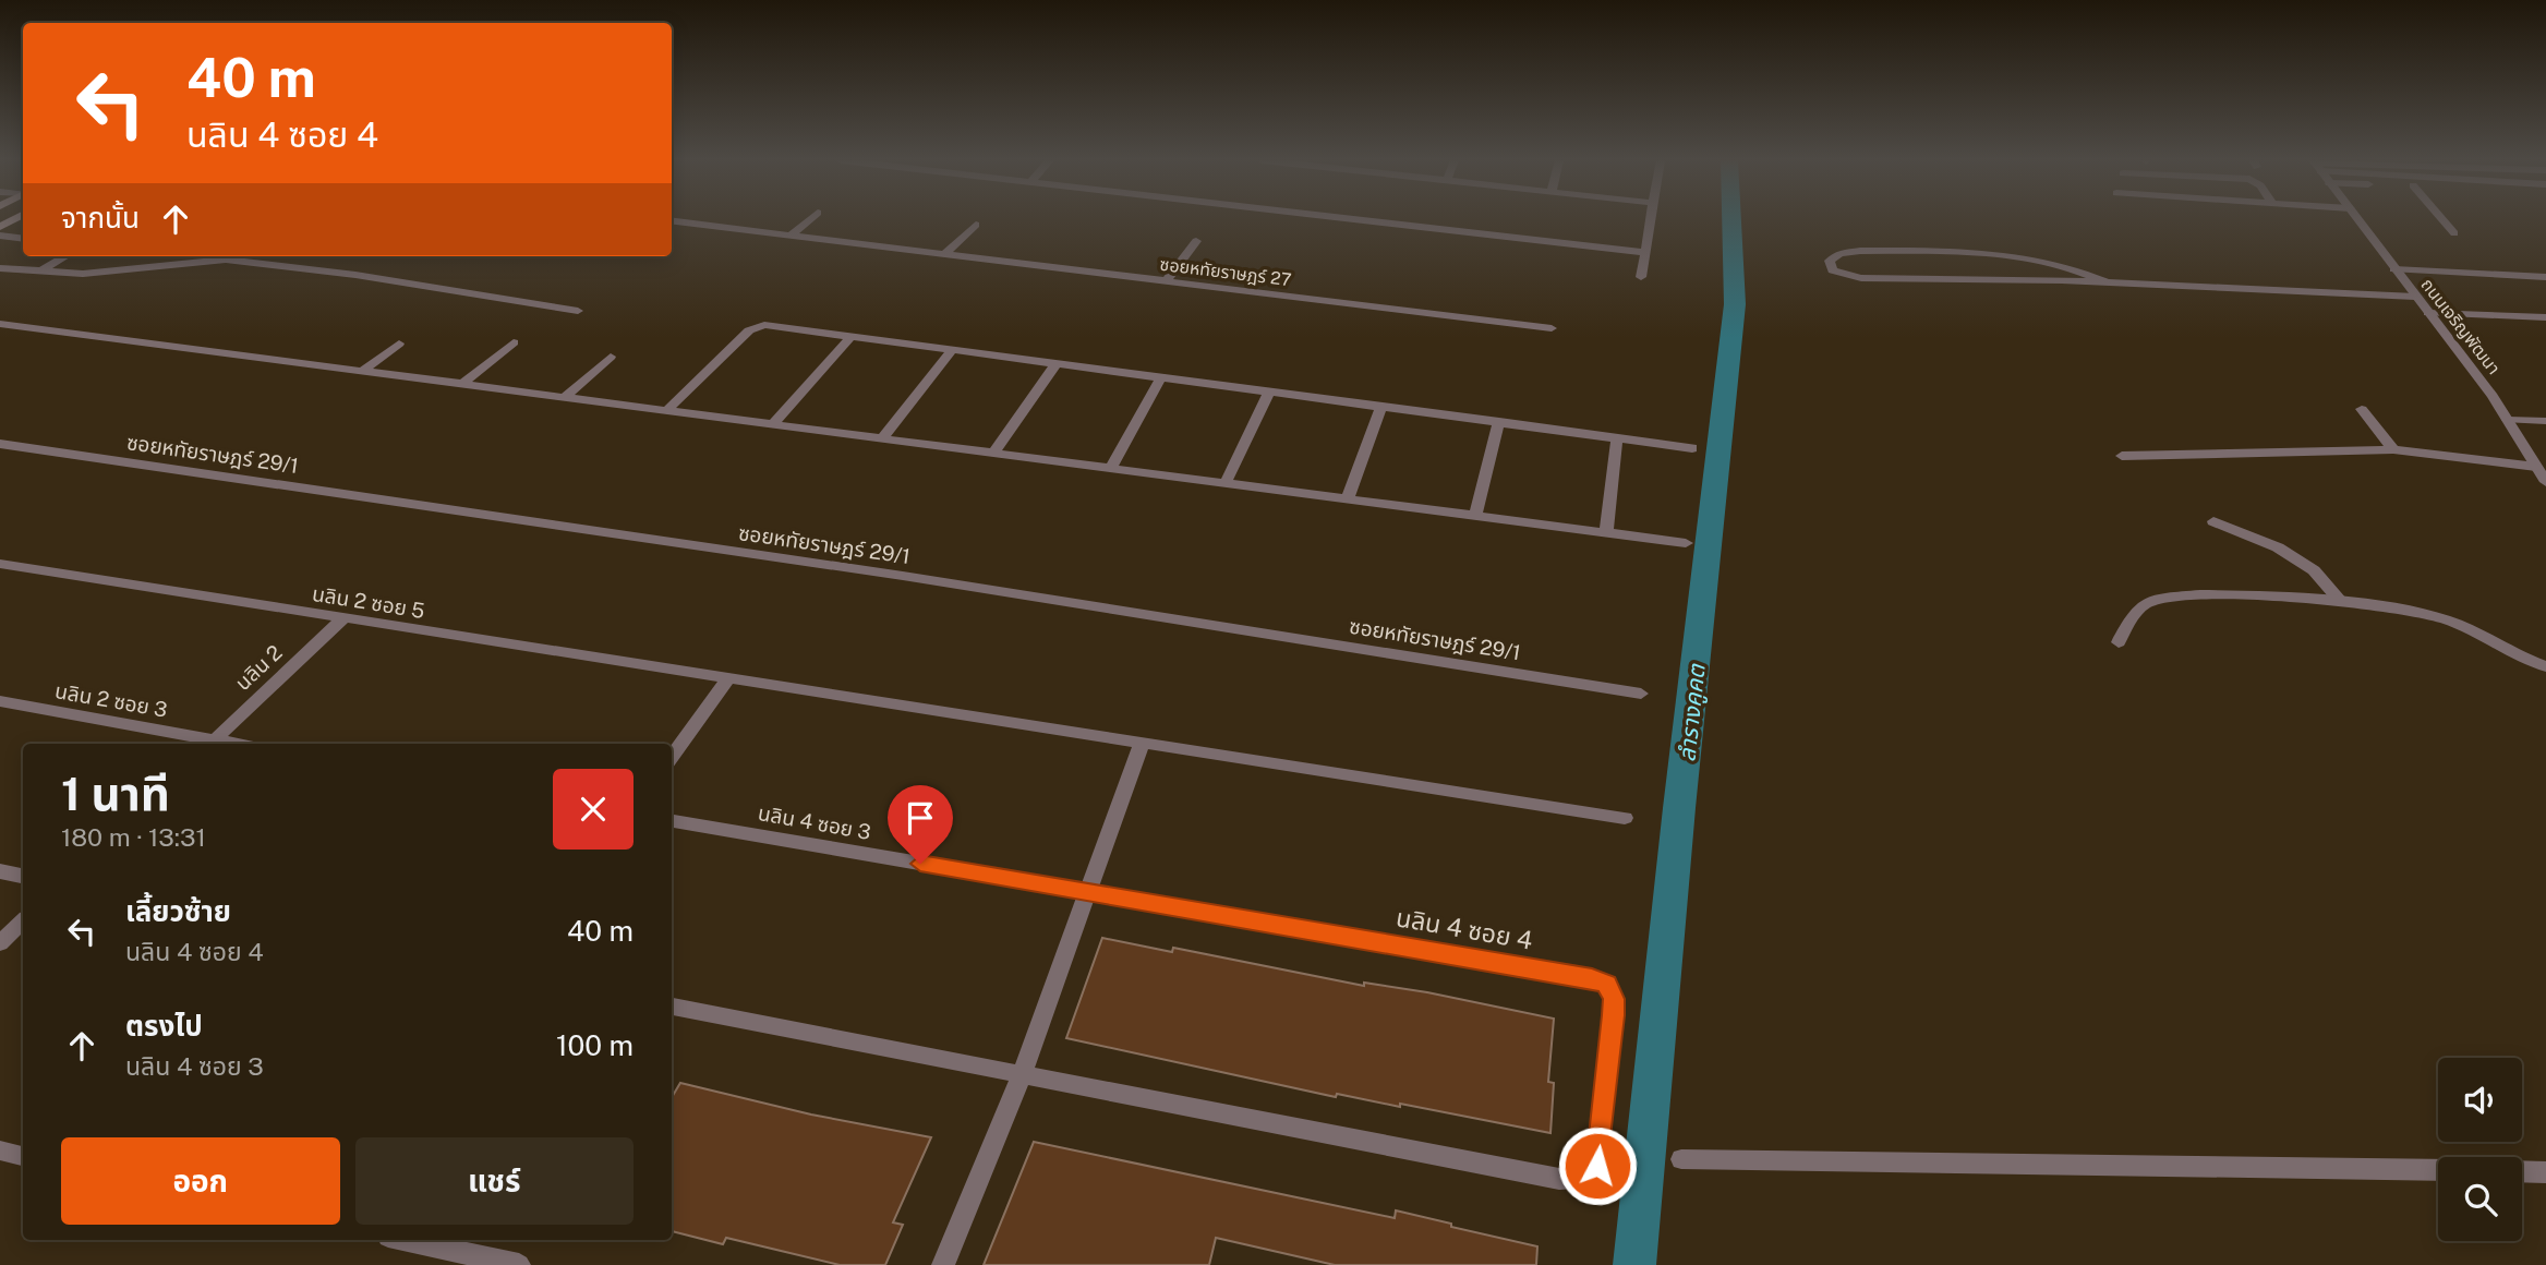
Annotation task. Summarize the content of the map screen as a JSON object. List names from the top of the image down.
{
  "streets": {
    "street": [
      "ซอยหทัยราษฎร์ 27",
      "ถนนเจริญพัฒนา",
      "ซอยหทัยราษฎร์ 29/1",
      "นลิน 2 ซอย 5",
      "นลิน 2",
      "นลิน 2 ซอย 3",
      "นลิน 4 ซอย 3",
      "นลิน 4 ซอย 4"
    ]
  },
  "crossings": [
    ["นลิน 2 ซอย 5", "นลิน 2"],
    ["นลิน 2", "นลิน 2 ซอย 3"],
    ["นลิน 4 ซอย 3", "นลิน 4 ซอย 4"]
  ],
  "water": ["ลำรางคูคต"],
  "page": {
    "turn": ["40 m", "นลิน 4 ซอย 4"],
    "then": "จากนั้น",
    "heading": ["1 นาที", "180 m · 13:31"],
    "list": [
      {
        "name": "เลี้ยวซ้าย",
        "note": "นลิน 4 ซอย 4",
        "value": "40 m"
      },
      {
        "name": "ตรงไป",
        "note": "นลิน 4 ซอย 3",
        "value": "100 m"
      }
    ],
    "buttons": ["ออก", "แชร์"]
  }
}
